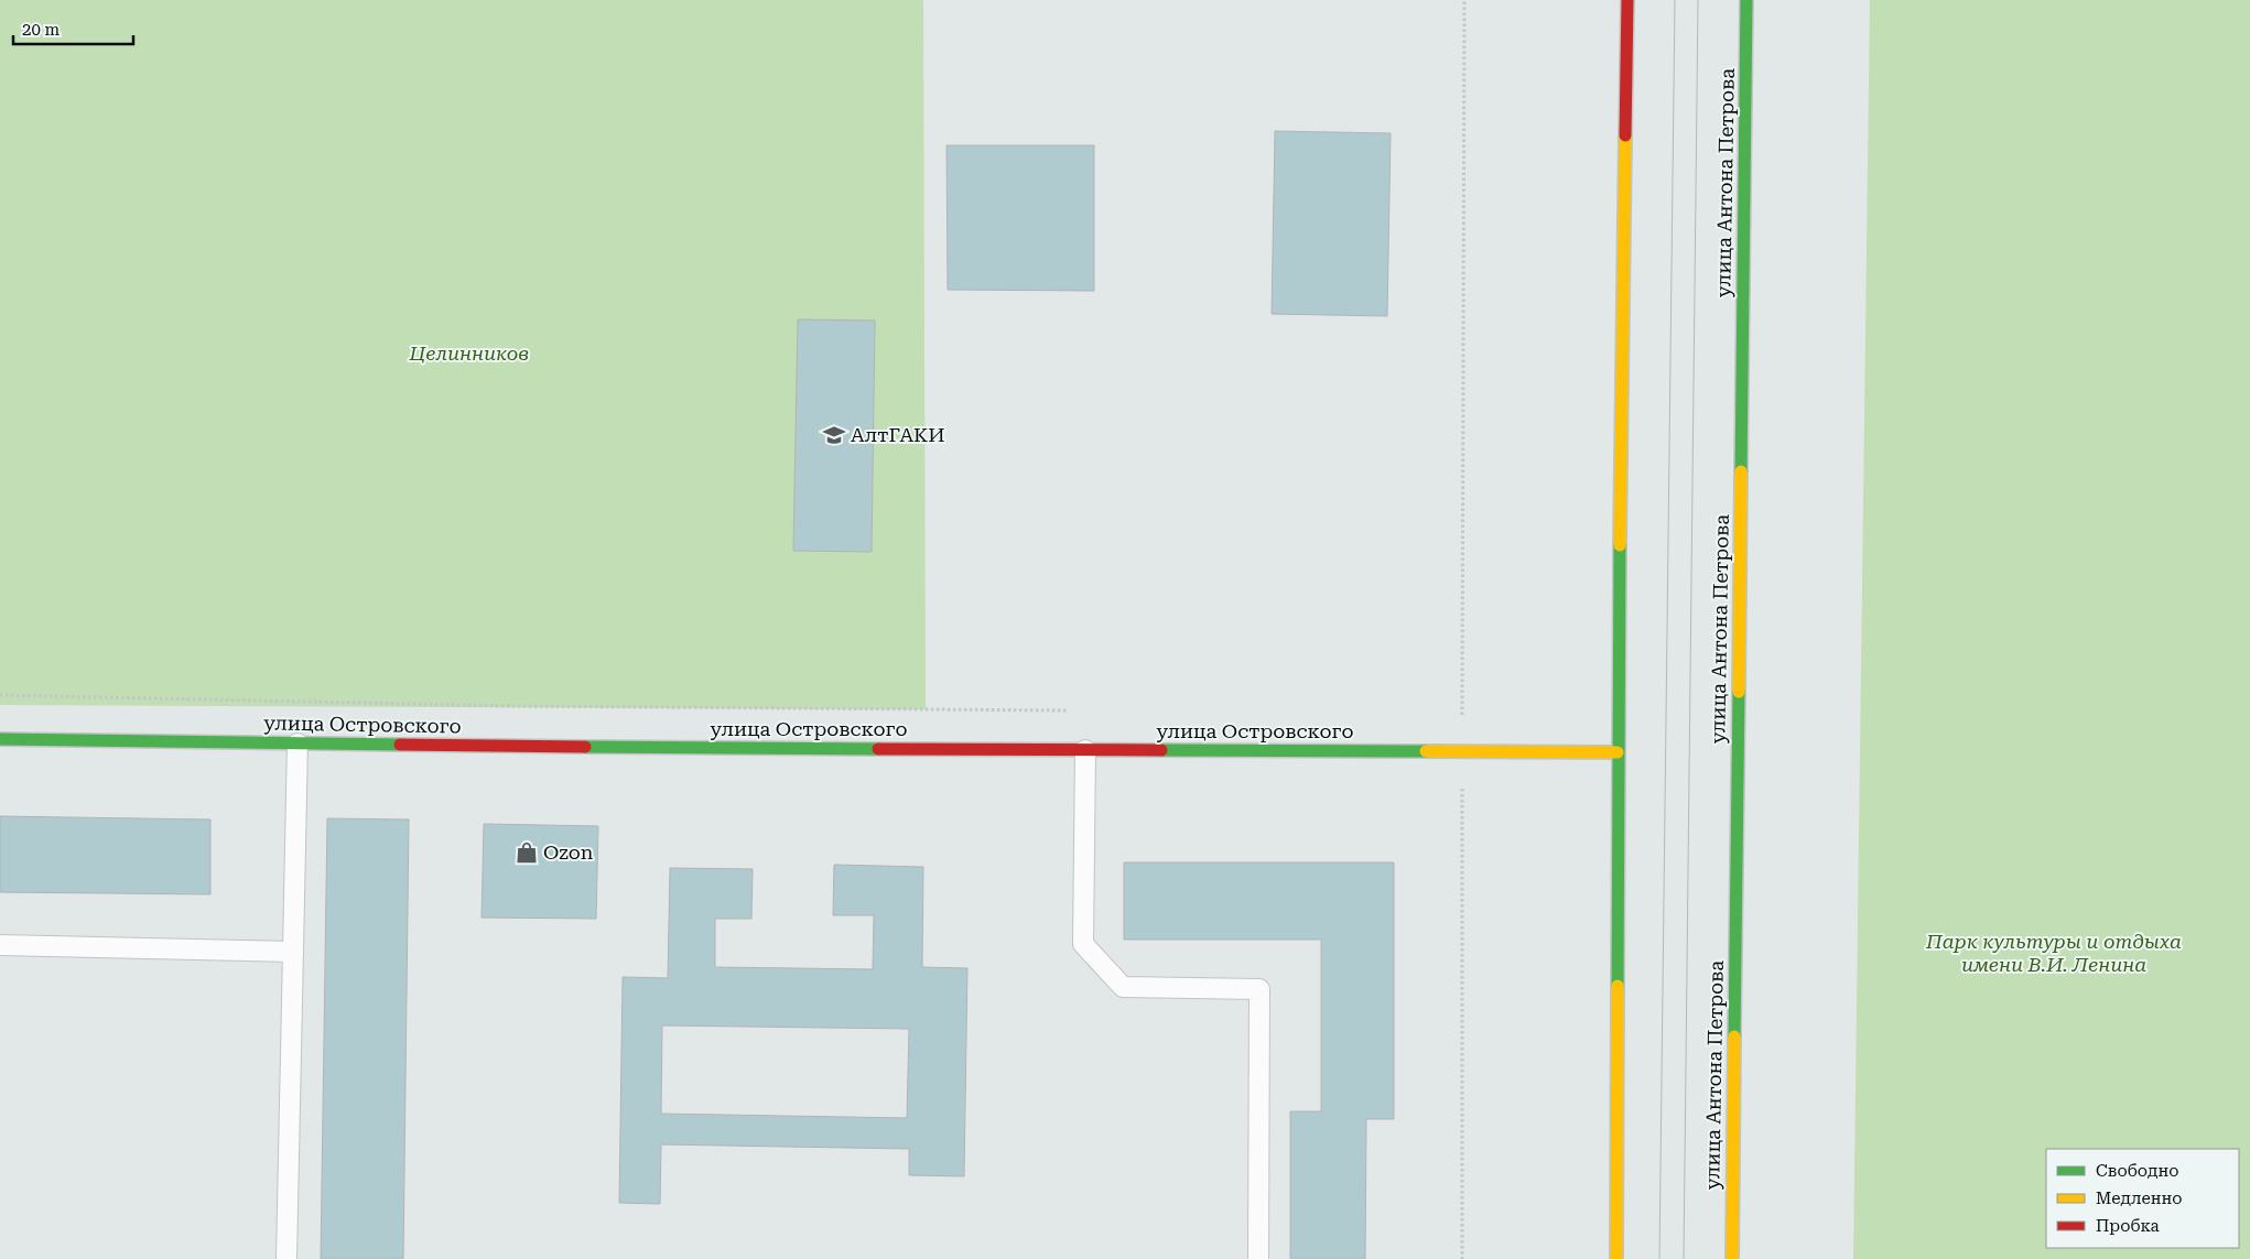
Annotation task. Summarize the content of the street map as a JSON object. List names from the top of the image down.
{
  "streets": {
    "main road": ["улица Антона Петрова", "улица Островского"]
  },
  "parks": ["Целинников", "Парк культуры и отдыха имени В.И. Ленина"],
  "places": {
    "school or university": ["АлтГАКИ"],
    "shop": ["Ozon"]
  },
  "legend": ["Свободно", "Медленно", "Пробка"],
  "scale_bar": "20 m"
}
